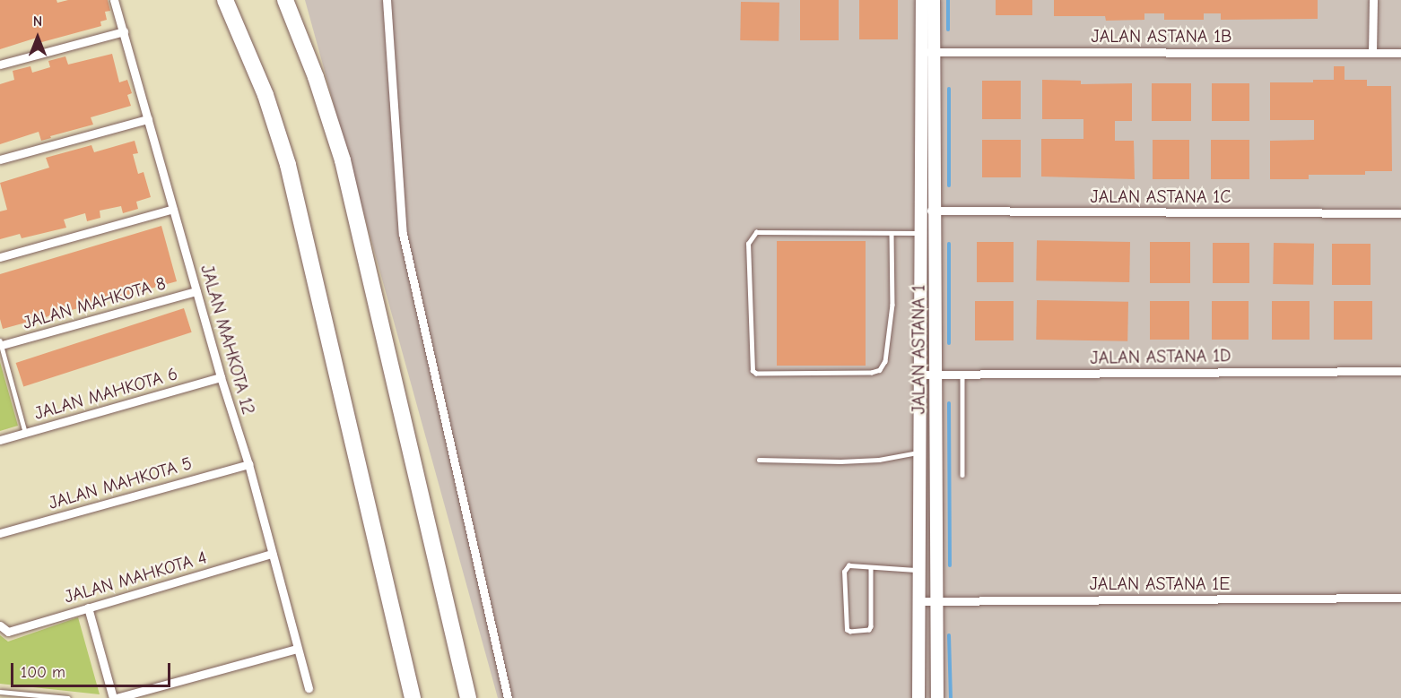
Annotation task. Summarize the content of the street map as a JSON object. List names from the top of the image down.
{
  "streets": {
    "street": [
      "JALAN ASTANA 1B",
      "JALAN ASTANA 1C",
      "JALAN MAHKOTA 8",
      "JALAN MAHKOTA 12",
      "JALAN ASTANA 1",
      "JALAN ASTANA 1D",
      "JALAN MAHKOTA 6",
      "JALAN MAHKOTA 5",
      "JALAN MAHKOTA 4",
      "JALAN ASTANA 1E"
    ]
  },
  "crossings": [
    ["JALAN ASTANA 1B", "JALAN ASTANA 1"],
    ["JALAN ASTANA 1C", "JALAN ASTANA 1"],
    ["JALAN MAHKOTA 8", "JALAN MAHKOTA 12"],
    ["JALAN MAHKOTA 12", "JALAN MAHKOTA 6"],
    ["JALAN MAHKOTA 12", "JALAN MAHKOTA 5"],
    ["JALAN MAHKOTA 12", "JALAN MAHKOTA 4"],
    ["JALAN ASTANA 1", "JALAN ASTANA 1D"],
    ["JALAN ASTANA 1", "JALAN ASTANA 1E"]
  ],
  "scale_bar": "100 m",
  "north": "top"
}
